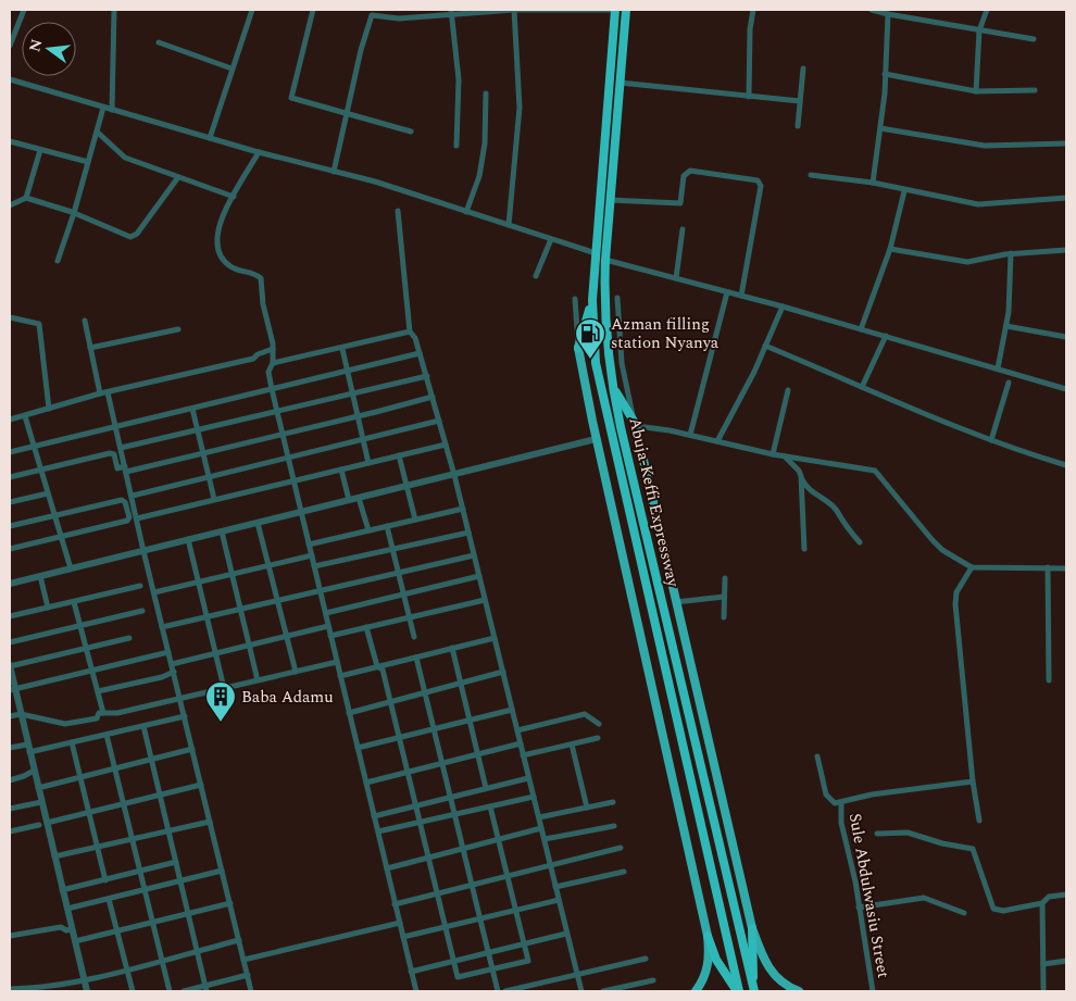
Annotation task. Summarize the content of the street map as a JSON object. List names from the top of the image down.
{
  "streets": {
    "highway": ["Abuja-Keffi Expressway"],
    "street": ["Sule Abdulwasiu Street"]
  },
  "places": {
    "fuel station": ["Azman filling station Nyanya"],
    "building": ["Baba Adamu"]
  },
  "north": "left"
}
